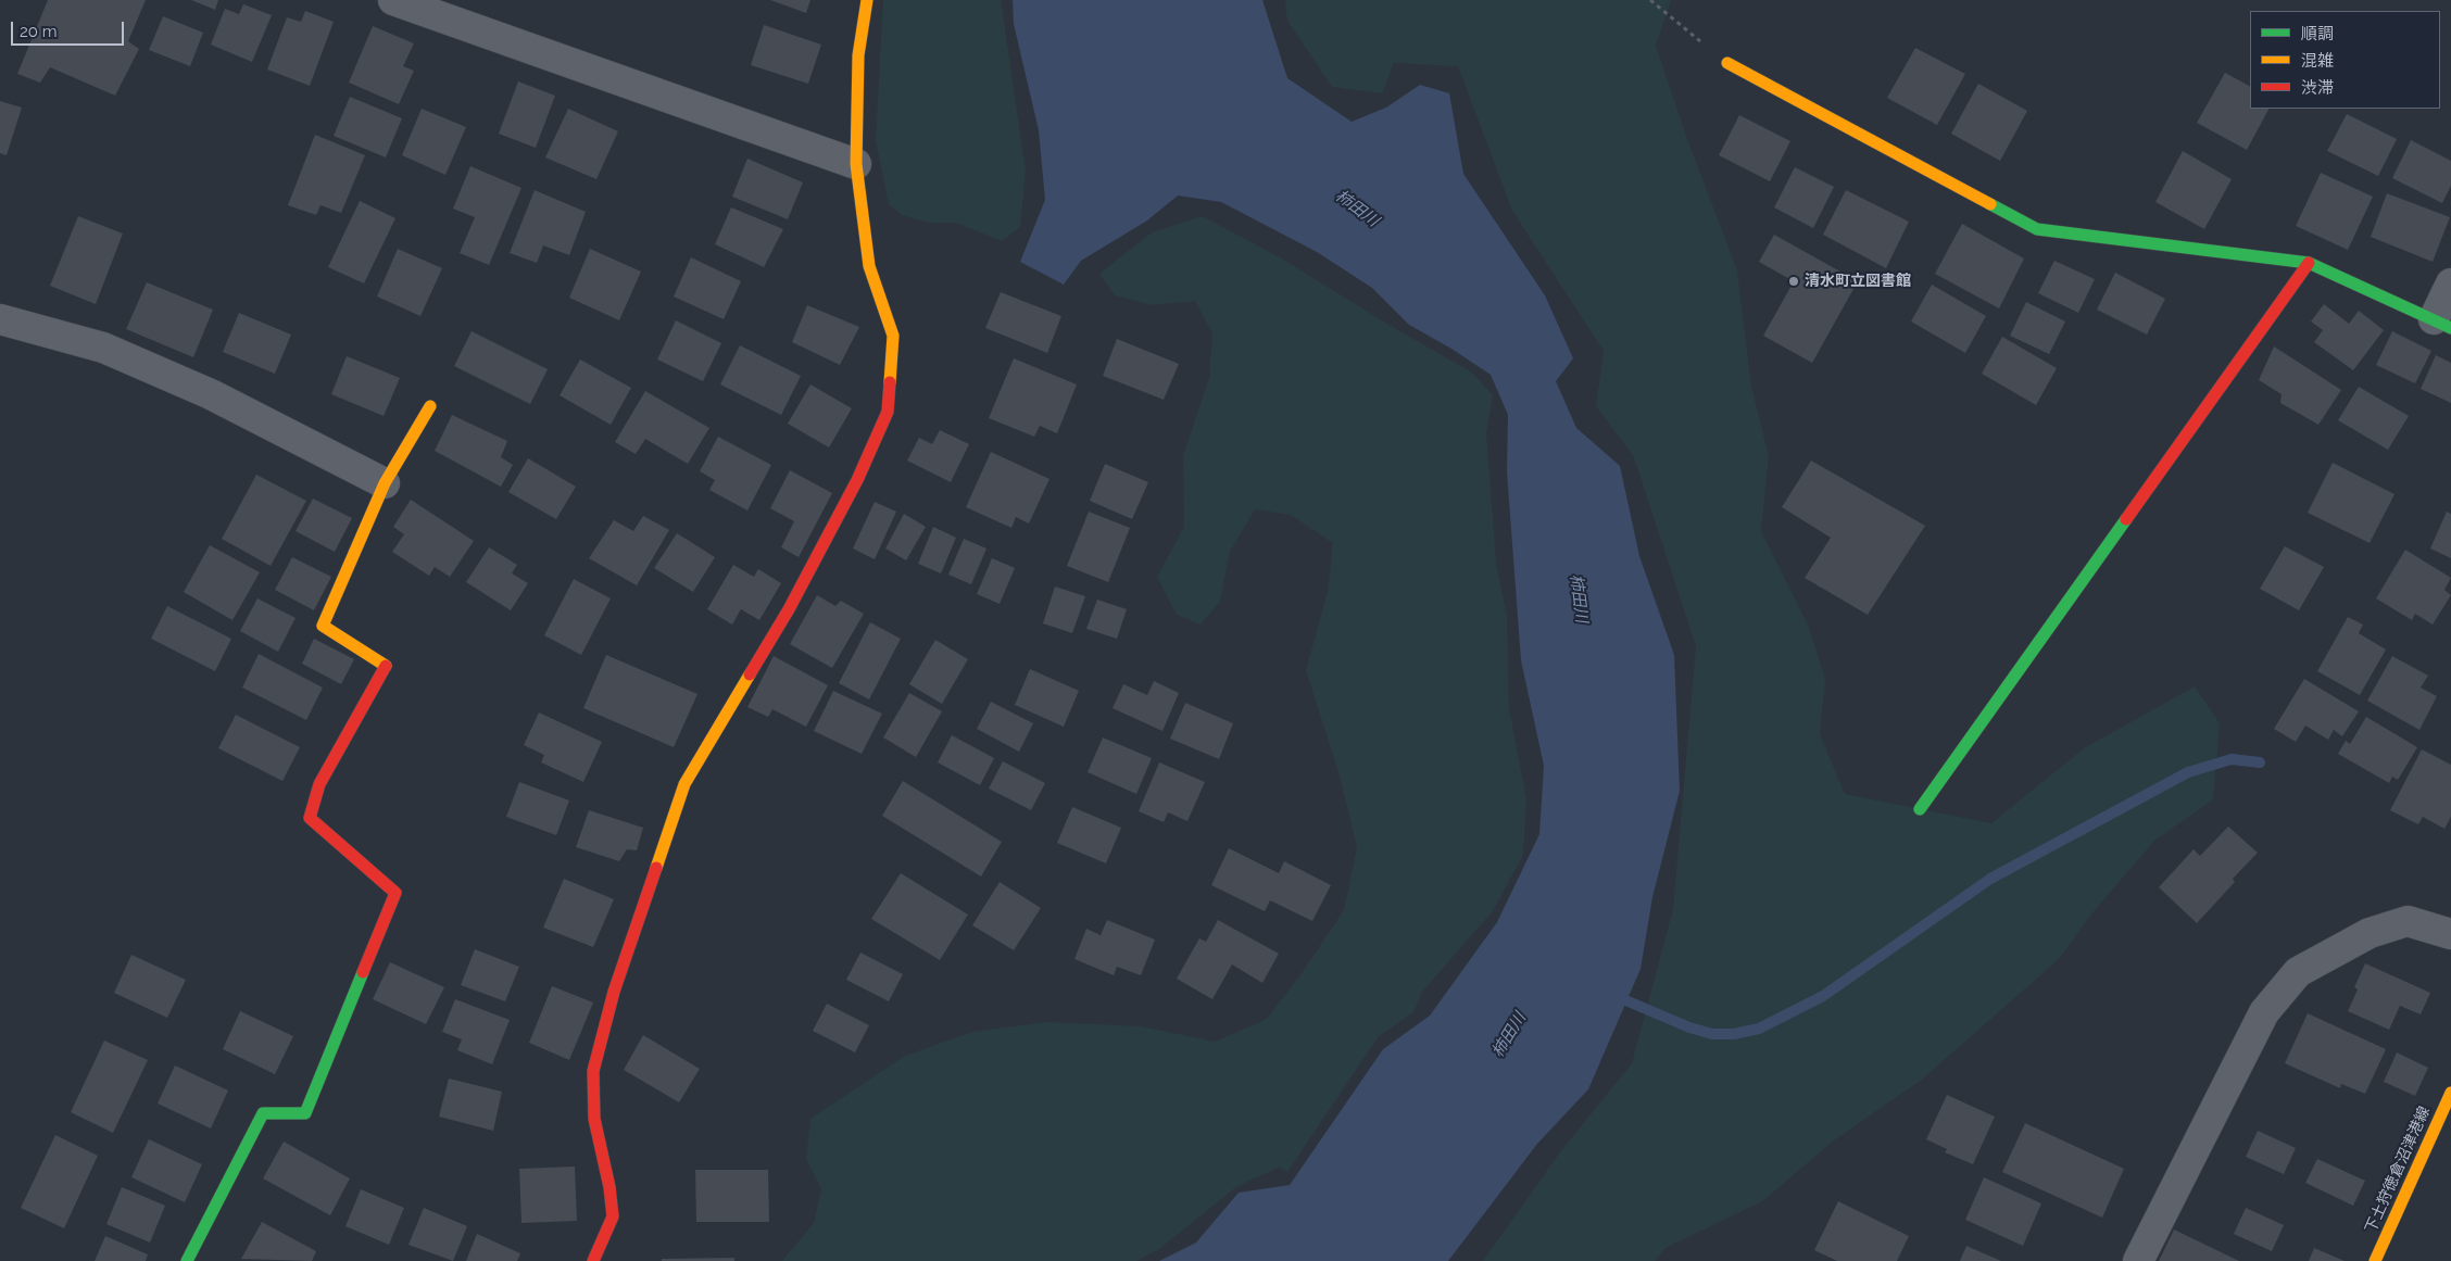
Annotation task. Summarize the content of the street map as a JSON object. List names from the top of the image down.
{
  "streets": {
    "street": ["下土狩徳倉沼津港線"]
  },
  "water": ["柿田川"],
  "places": ["清水町立図書館"],
  "legend": ["順調", "混雑", "渋滞"],
  "scale_bar": "20 m"
}
